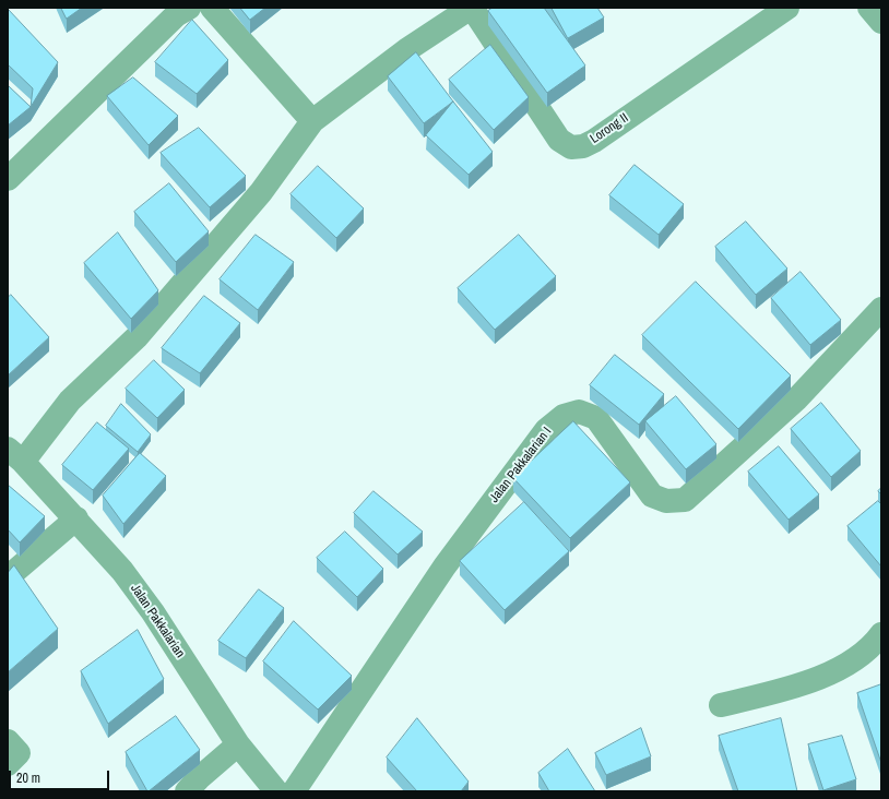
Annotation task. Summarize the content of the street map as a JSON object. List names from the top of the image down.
{
  "streets": {
    "street": ["Lorong II", "Jalan Pakkalarian I", "Jalan Pakkalarian"]
  },
  "scale_bar": "20 m"
}
